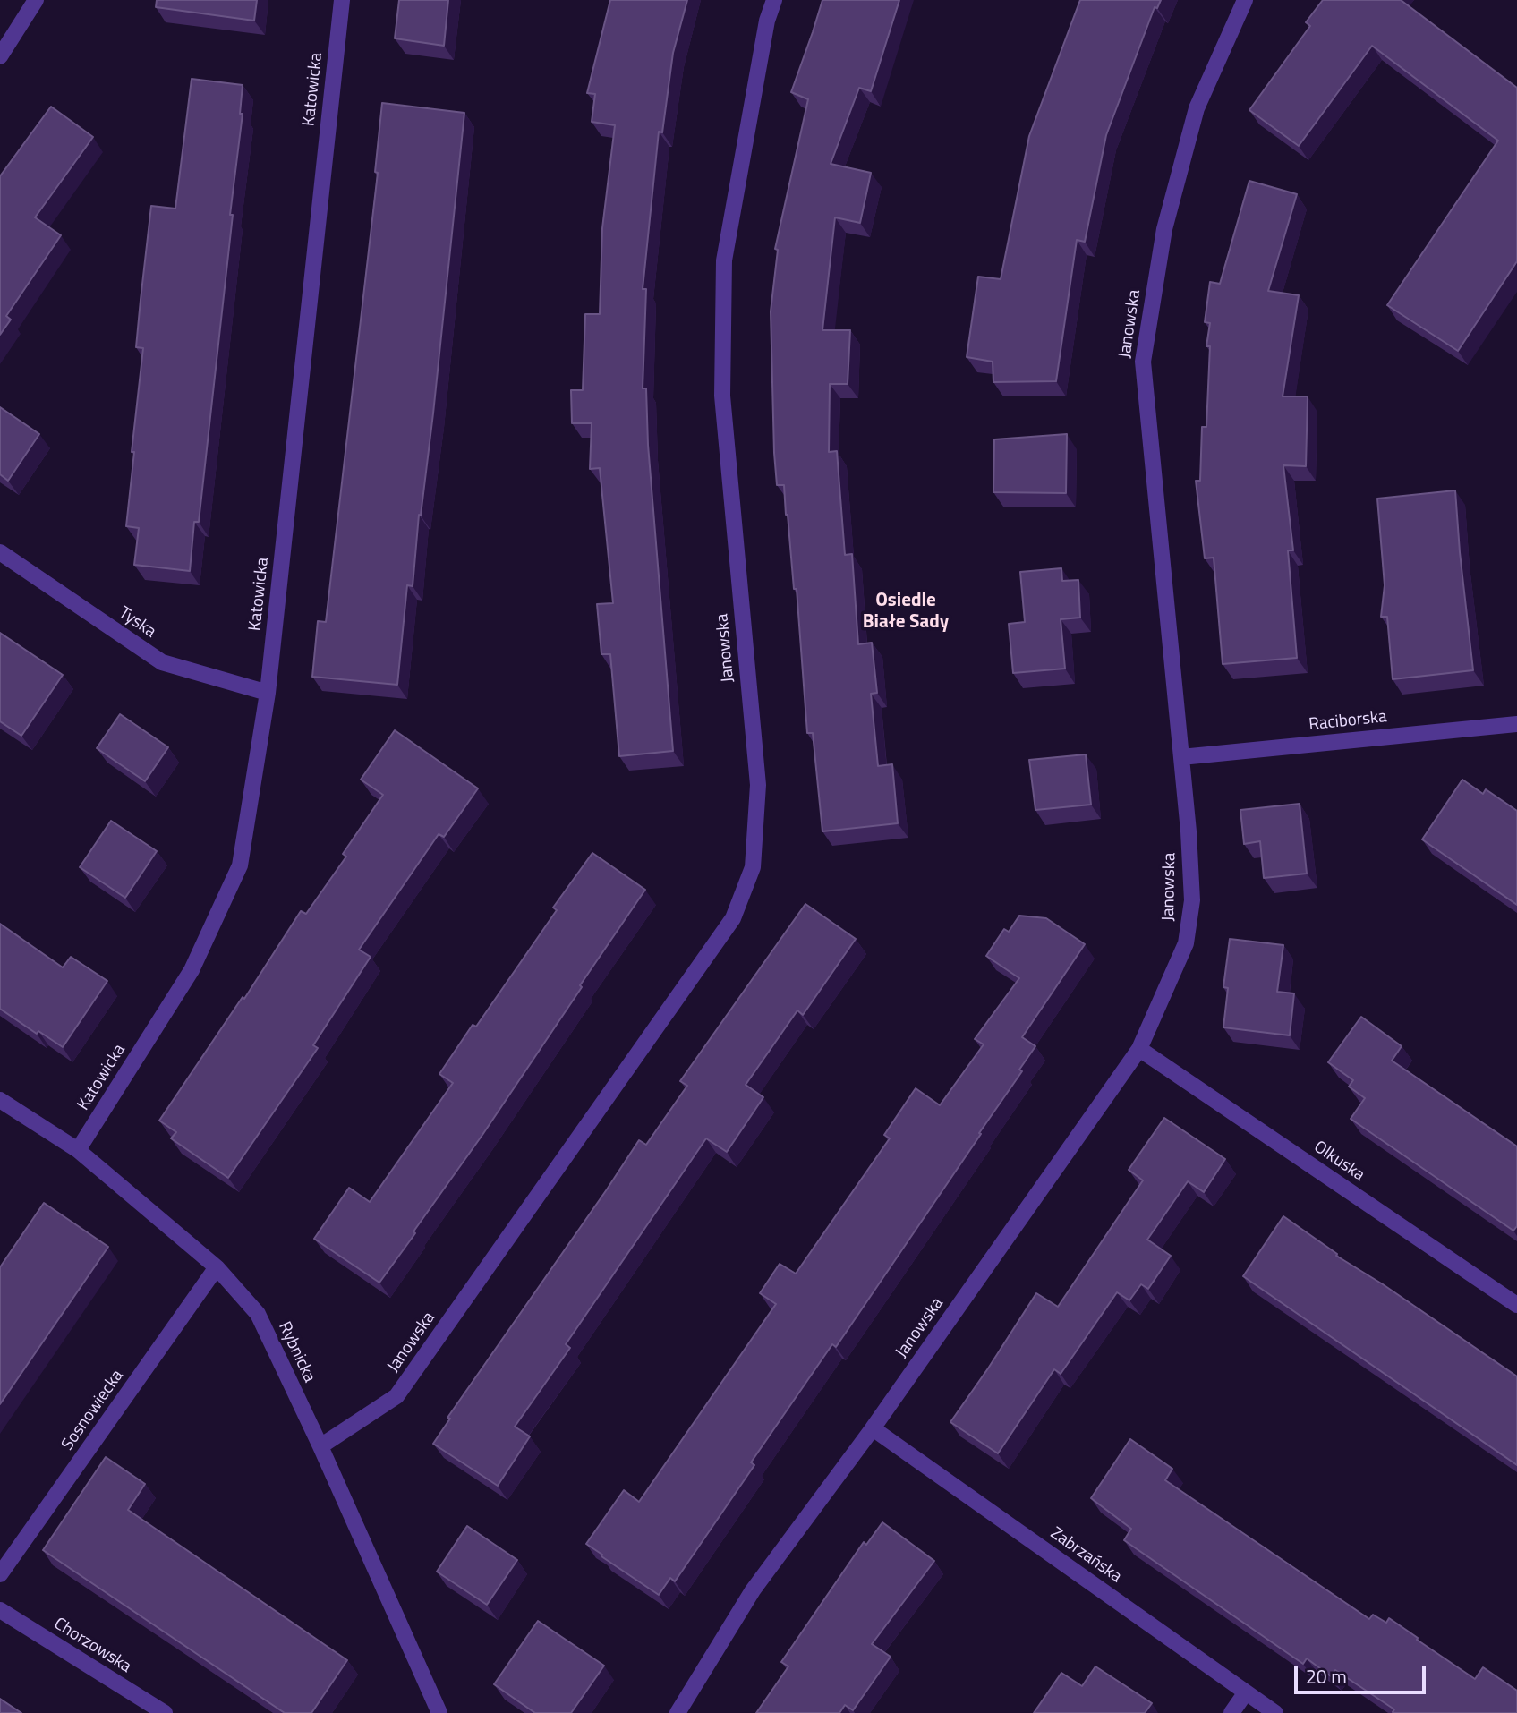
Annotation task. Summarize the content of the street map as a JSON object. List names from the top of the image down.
{
  "streets": {
    "street": [
      "Katowicka",
      "Janowska",
      "Tyska",
      "Raciborska",
      "Olkuska",
      "Rybnicka",
      "Sosnowiecka",
      "Zabrzańska",
      "Chorzowska"
    ]
  },
  "crossings": [
    ["Katowicka", "Tyska"],
    ["Katowicka", "Rybnicka"],
    ["Janowska", "Raciborska"],
    ["Janowska", "Olkuska"],
    ["Janowska", "Rybnicka"],
    ["Janowska", "Zabrzańska"],
    ["Rybnicka", "Sosnowiecka"]
  ],
  "districts": ["Osiedle Białe Sady"],
  "scale_bar": "20 m"
}
